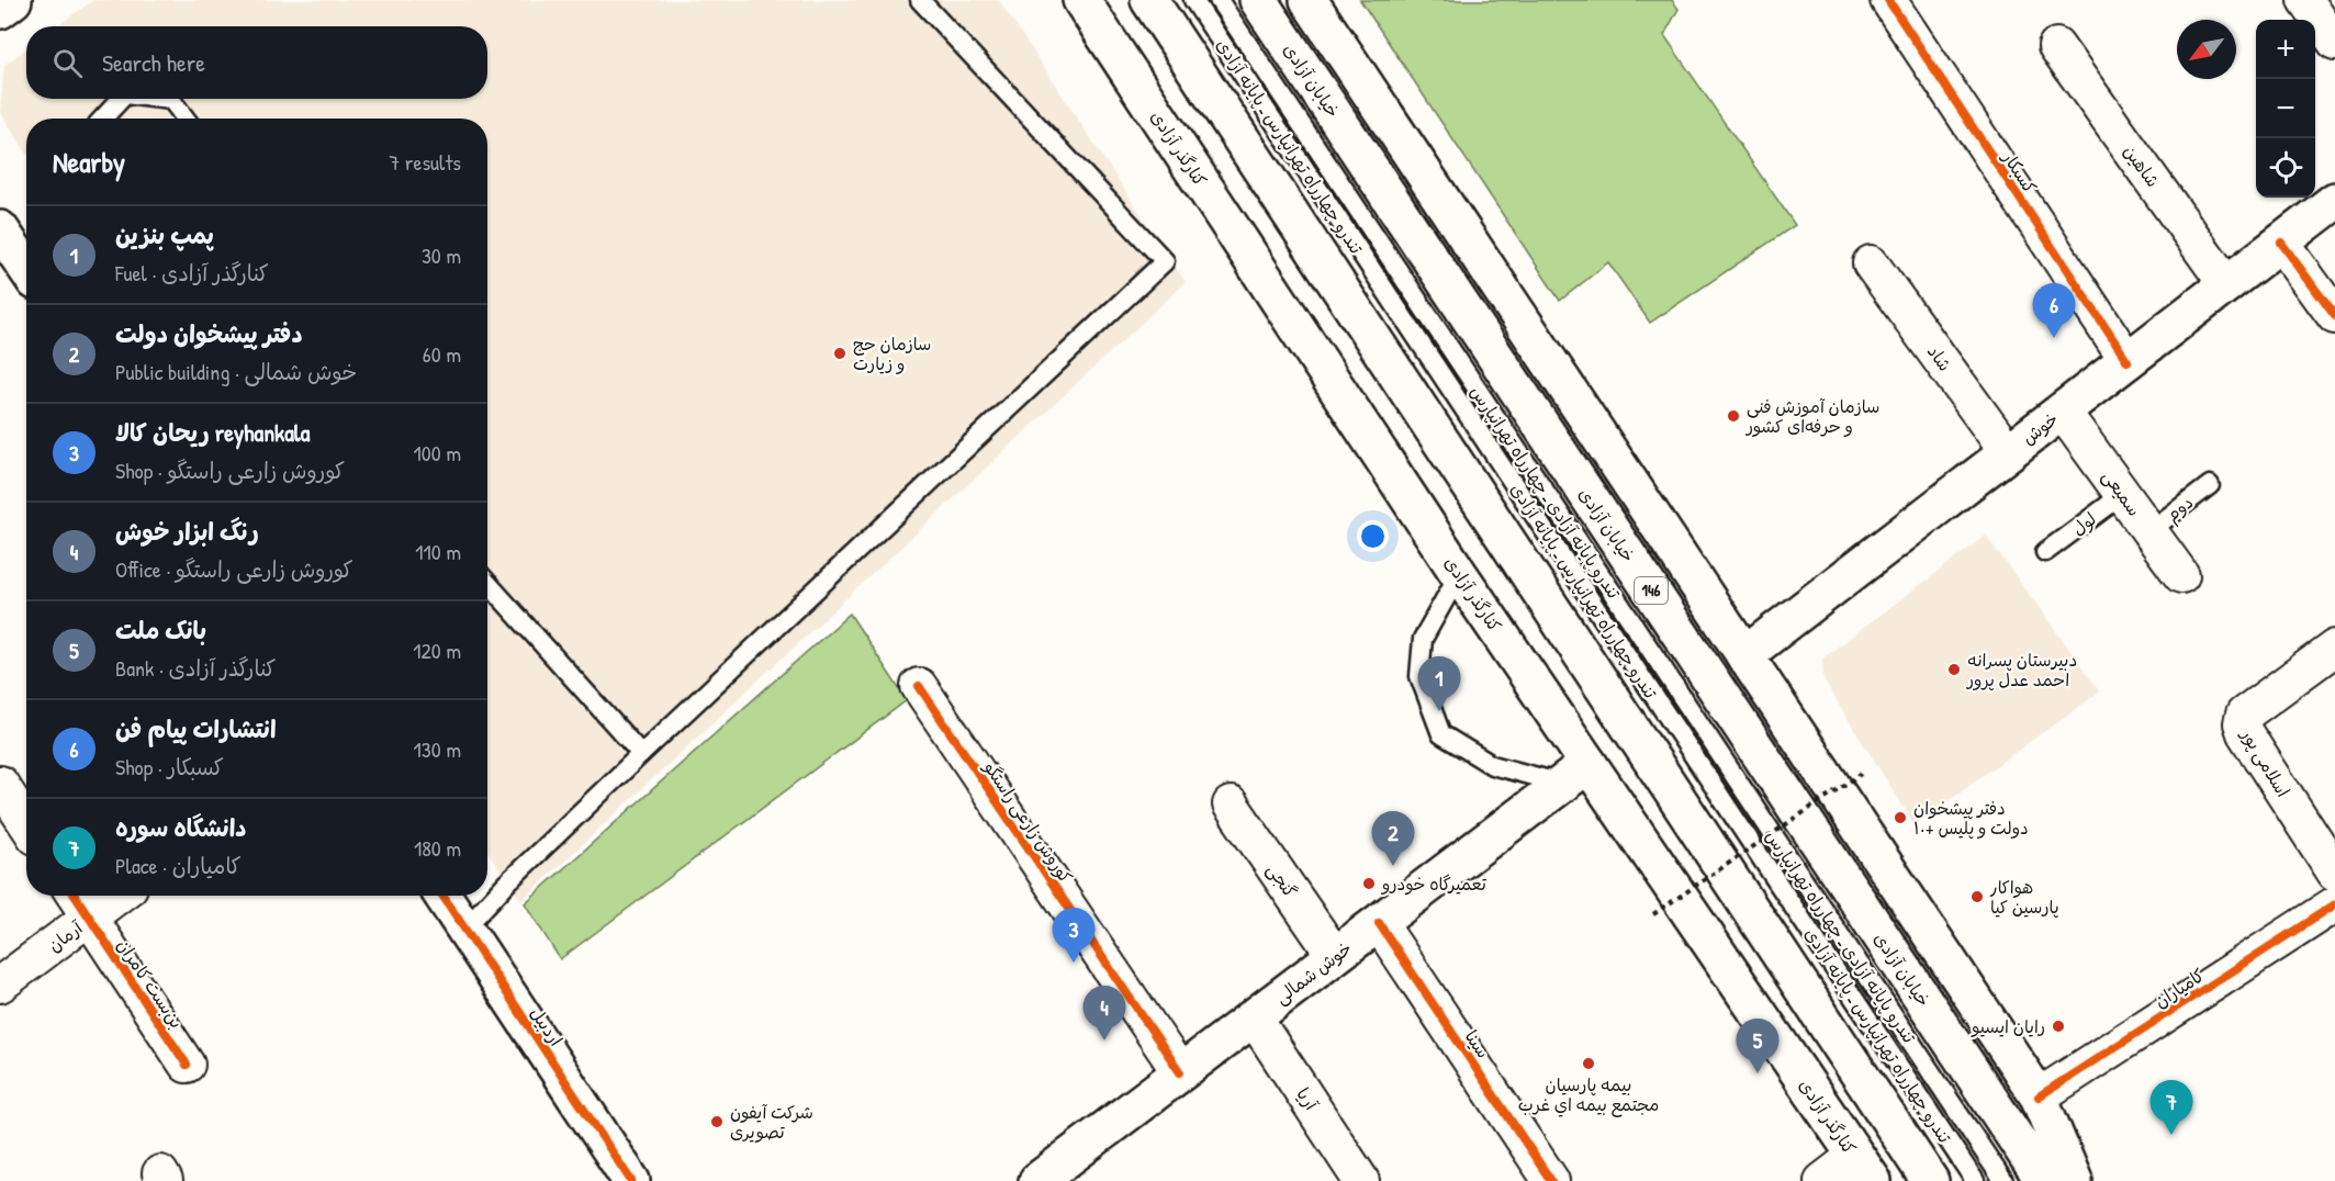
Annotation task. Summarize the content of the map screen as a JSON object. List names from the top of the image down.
{
  "streets": {
    "main road": [
      "خیابان آزادی",
      "کنارگذر آزادی",
      "خوش",
      "146",
      "خوش شمالی",
      "اردبیل"
    ],
    "street": [
      "شاهین",
      "کسبکار",
      "شاد",
      "سمیعی",
      "اسلامی پور",
      "کوروش زارعی راستگو",
      "گنجی",
      "آرمان",
      "بن‌بست کامران",
      "کامیاران",
      "سینا",
      "آریا"
    ],
    "lane": [
      "تندرو چهارراه تهرانپارس ـ پایانه آزادی",
      "تندرو پایانه آزادی ـ چهارراه تهرانپارس",
      "دوم",
      "لول"
    ]
  },
  "crossings": [
    ["کنارگذر آزادی", "خوش شمالی"],
    ["شاهین", "خوش"],
    ["کسبکار", "خوش"],
    ["شاد", "خوش"],
    ["خوش", "سمیعی"],
    ["سمیعی", "دوم"],
    ["سمیعی", "لول"],
    ["کوروش زارعی راستگو", "خوش شمالی"],
    ["گنجی", "خوش شمالی"],
    ["آرمان", "بن‌بست کامران"],
    ["خوش شمالی", "سینا"],
    ["خوش شمالی", "آریا"]
  ],
  "places": [
    "سازمان حج و زیارت",
    "سازمان آموزش فنی و حرفه‌ای کشور",
    "دبیرستان پسرانه احمد عدل پرور",
    "دفتر پیشخوان دولت و پلیس +۱۰",
    "تعمیرگاه خودرو",
    "هواکار پارسین کیا",
    "رایان ایسیو",
    "بيمه پارسيان مجتمع بيمه اي غرب",
    "شرکت آیفون تصویری"
  ],
  "north": "bottom left",
  "page": {
    "map_buttons": ["+", "−"],
    "search": "Search here",
    "heading": ["Nearby", "7 results"],
    "list": [
      {
        "mark": "1",
        "name": "پمپ بنزین",
        "note": "Fuel · کنارگذر آزادی",
        "value": "30 m"
      },
      {
        "mark": "2",
        "name": "دفتر پیشخوان دولت",
        "note": "Public building · خوش شمالی",
        "value": "60 m"
      },
      {
        "mark": "3",
        "name": "ریحان کالا reyhankala",
        "note": "Shop · کوروش زارعی راستگو",
        "value": "100 m"
      },
      {
        "mark": "4",
        "name": "رنگ ابزار خوش",
        "note": "Office · کوروش زارعی راستگو",
        "value": "110 m"
      },
      {
        "mark": "5",
        "name": "بانک ملت",
        "note": "Bank · کنارگذر آزادی",
        "value": "120 m"
      },
      {
        "mark": "6",
        "name": "انتشارات پیام فن",
        "note": "Shop · کسبکار",
        "value": "130 m"
      },
      {
        "mark": "7",
        "name": "دانشگاه سوره",
        "note": "Place · کامیاران",
        "value": "180 m"
      }
    ],
    "pins": [
      "6",
      "1",
      "2",
      "3",
      "4",
      "5",
      "7"
    ]
  }
}
